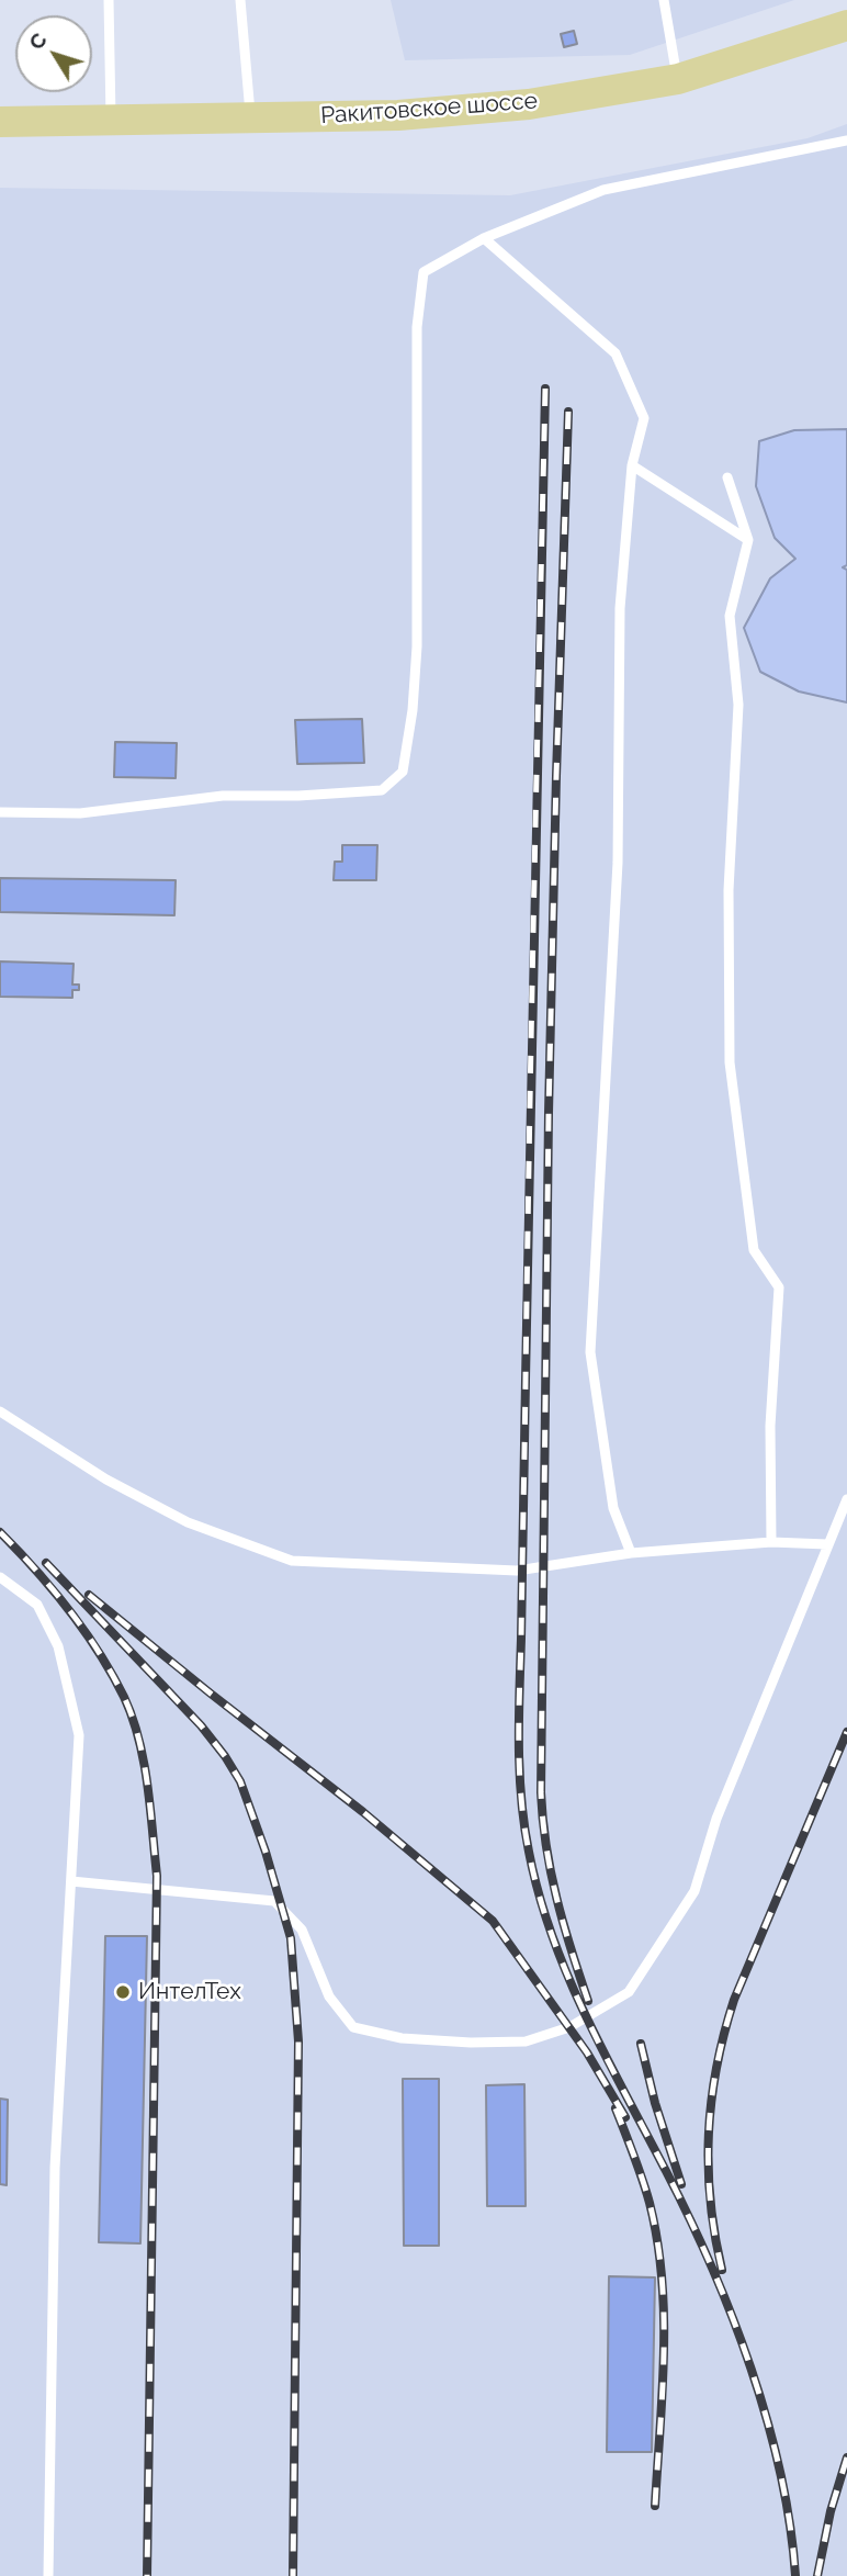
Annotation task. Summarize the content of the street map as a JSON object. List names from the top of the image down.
{
  "streets": {
    "main road": ["Ракитовское шоссе"]
  },
  "places": ["ИнтелТех"],
  "north": "top left"
}
